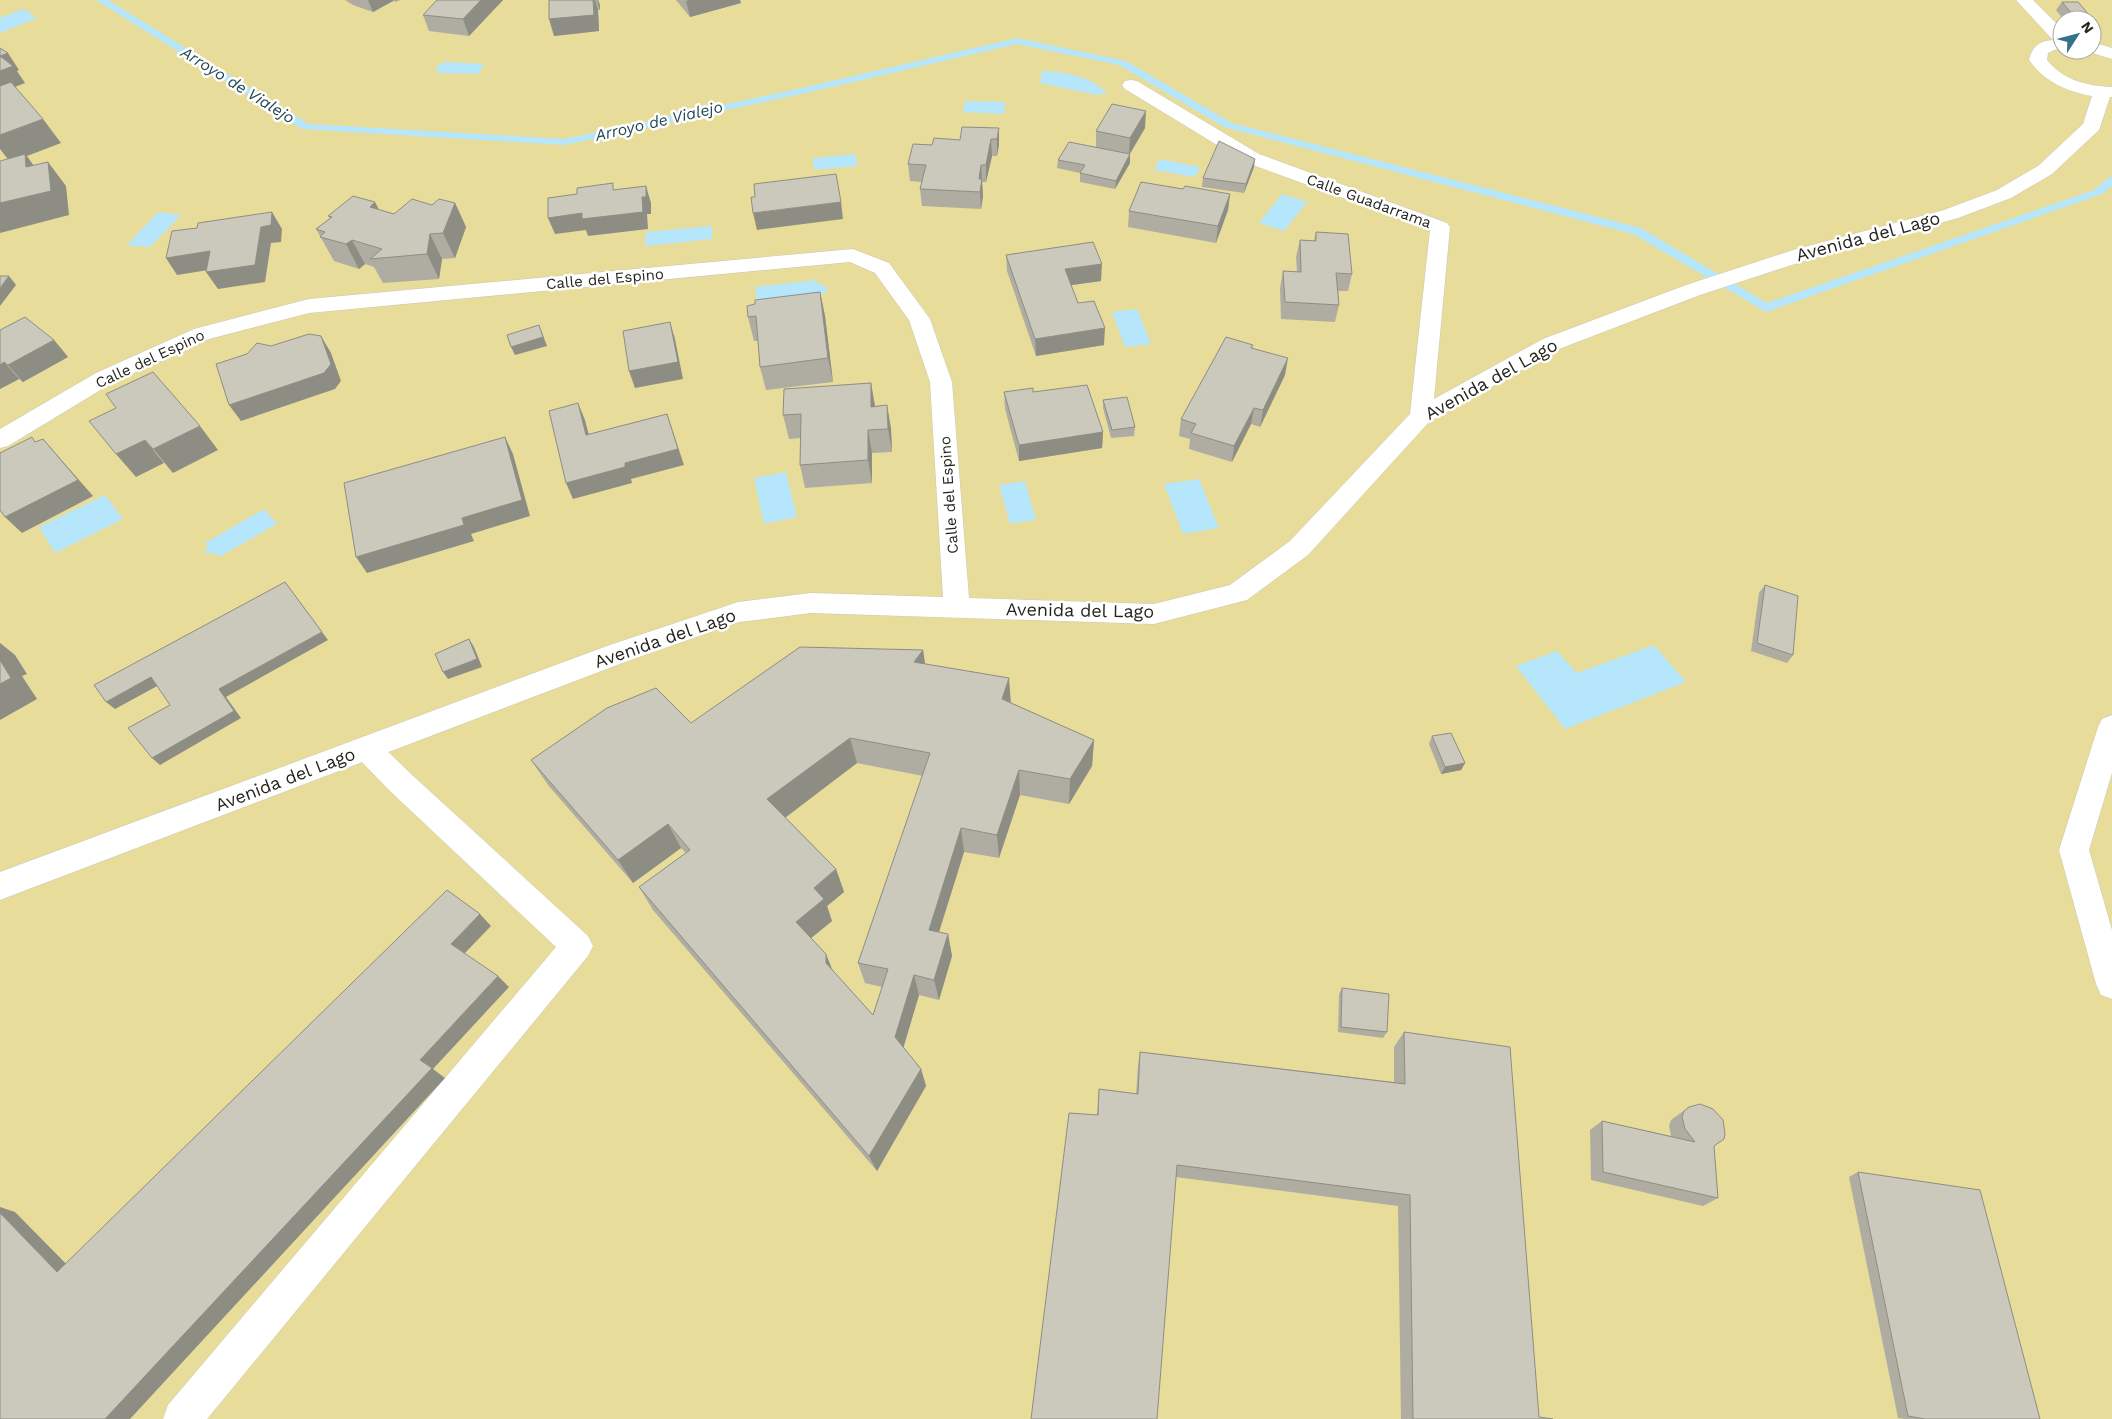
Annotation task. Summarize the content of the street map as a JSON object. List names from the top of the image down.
{
  "streets": {
    "street": ["Calle Guadarrama", "Avenida del Lago", "Calle del Espino"]
  },
  "crossings": [
    ["Calle Guadarrama", "Avenida del Lago"],
    ["Avenida del Lago", "Calle del Espino"]
  ],
  "water": ["Arroyo de Vialejo"],
  "north": "top right"
}
